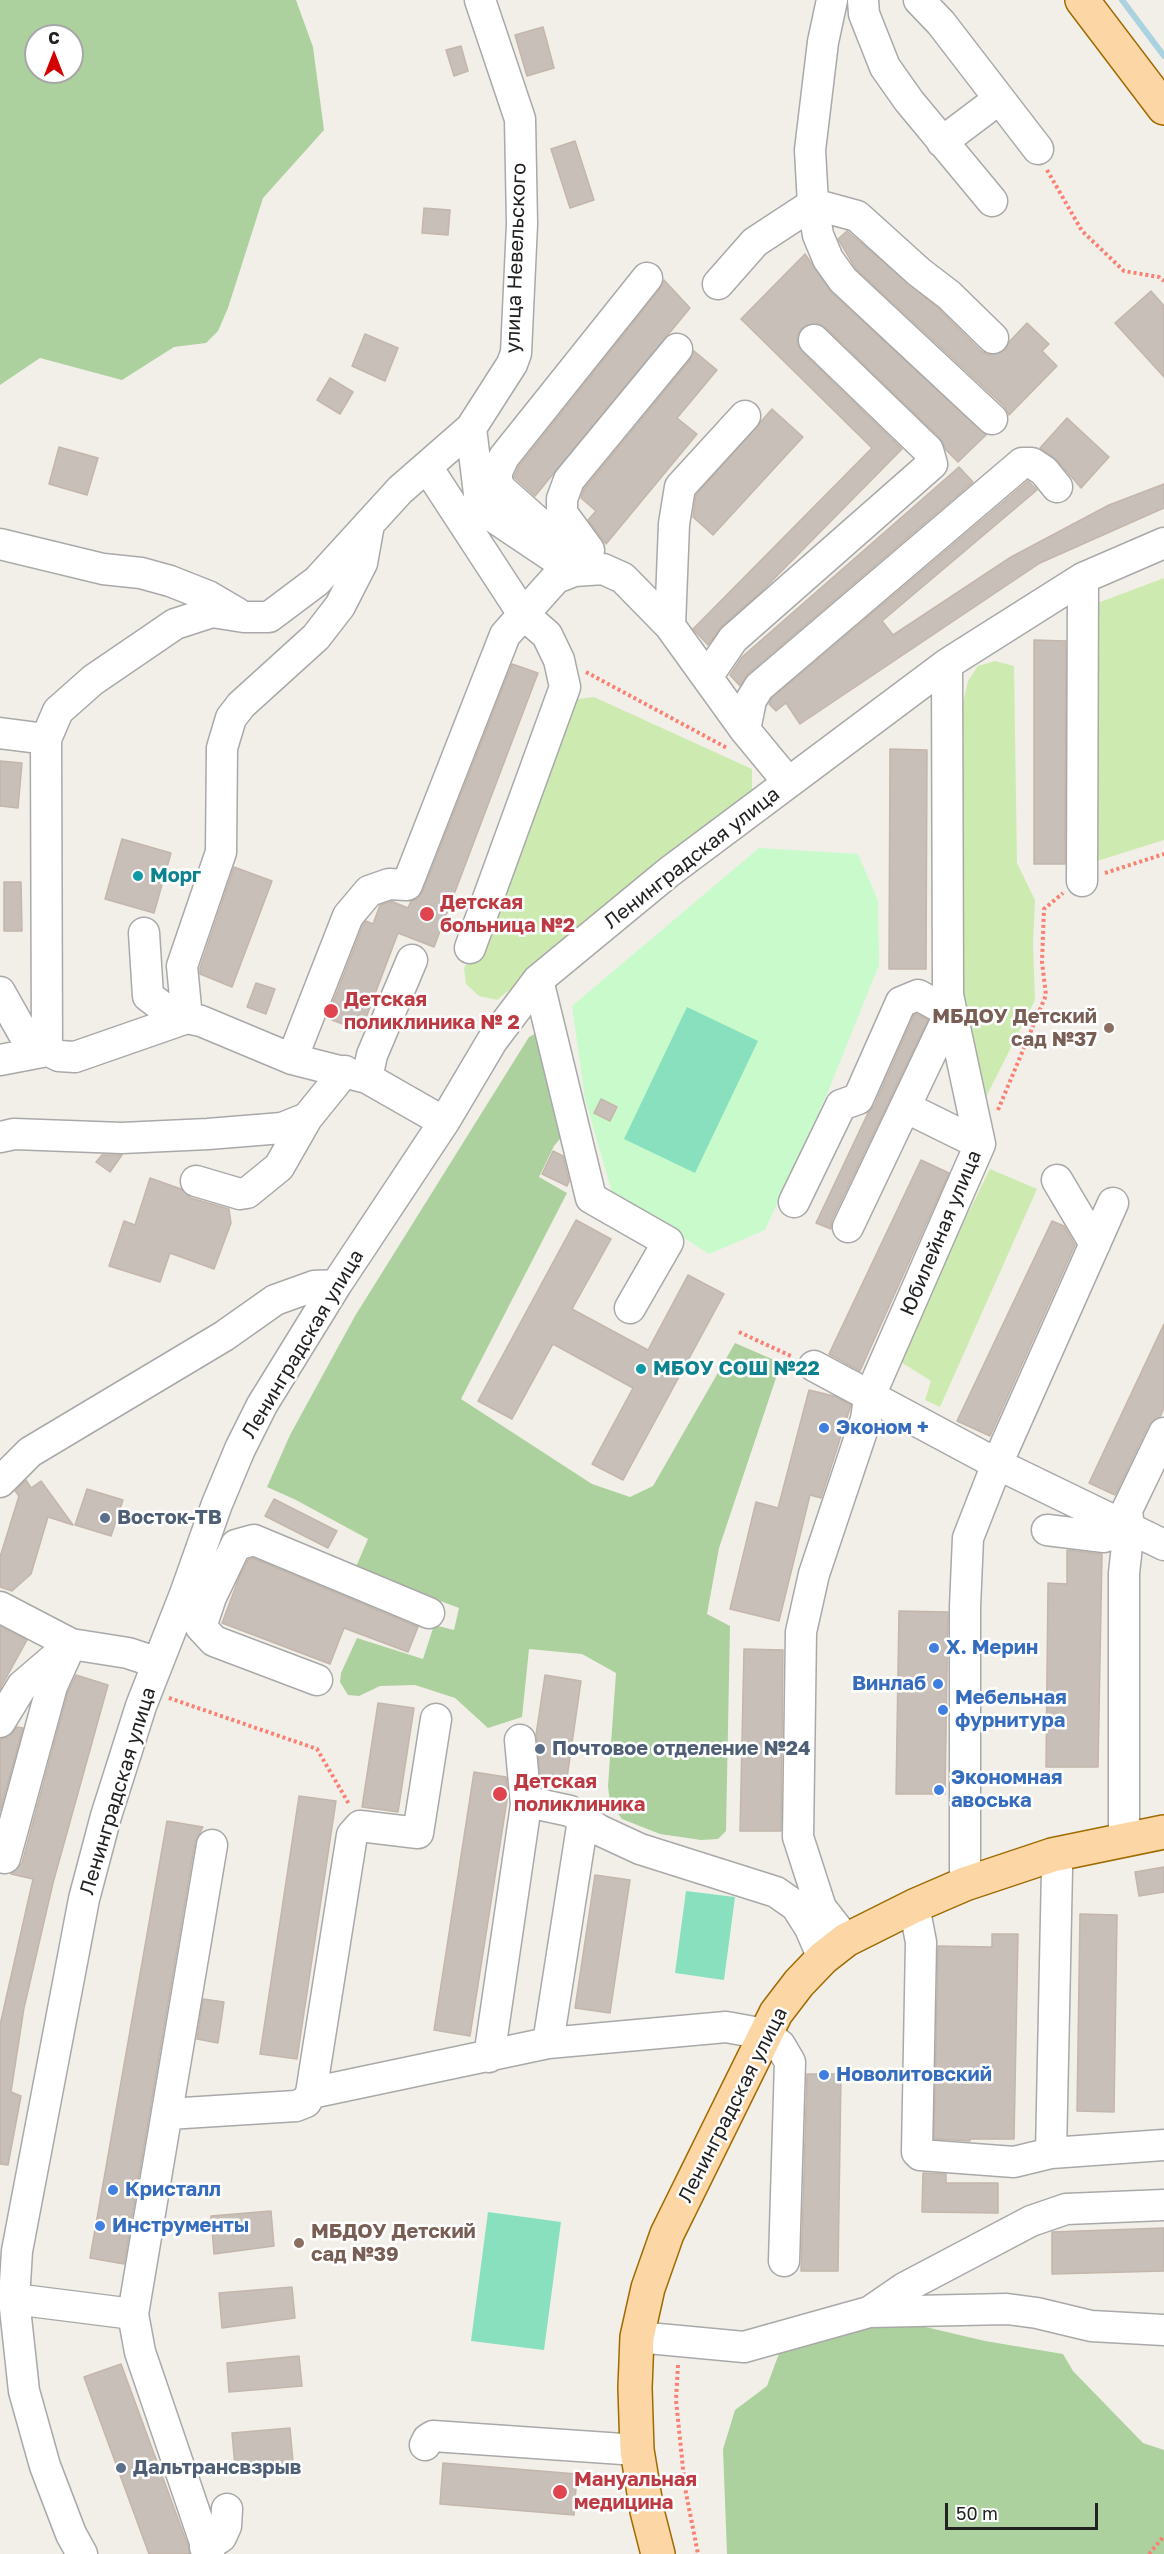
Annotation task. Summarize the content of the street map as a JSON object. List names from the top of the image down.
{
  "streets": {
    "main road": ["Ленинградская улица"],
    "street": ["улица Невельского", "Юбилейная улица"]
  },
  "crossings": [
    ["Ленинградская улица", "Юбилейная улица"]
  ],
  "places": [
    "Морг",
    "Детская больница №2",
    "Детская поликлиника № 2",
    "МБДОУ Детский сад №37",
    "МБОУ СОШ №22",
    "Эконом +",
    "Восток-ТВ",
    "Х. Мерин",
    "Винлаб",
    "Мебельная фурнитура",
    "Почтовое отделение №24",
    "Экономная авоська",
    "Детская поликлиника",
    "Новолитовский",
    "Кристалл",
    "Инструменты",
    "МБДОУ Детский сад №39",
    "Дальтрансвзрыв",
    "Мануальная медицина"
  ],
  "scale_bar": "50 m",
  "north": "top"
}
